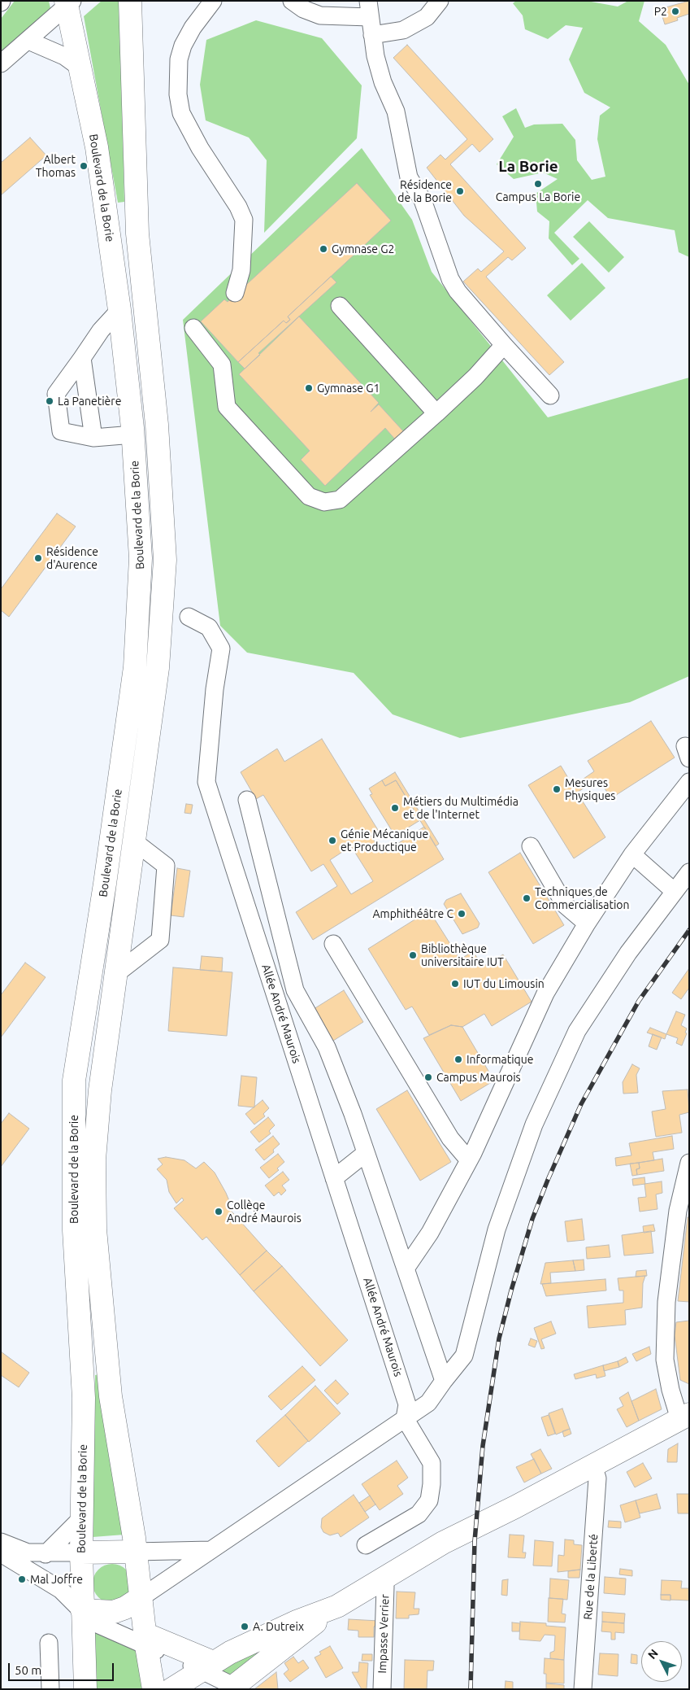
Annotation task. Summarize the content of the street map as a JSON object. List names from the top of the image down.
{
  "streets": {
    "main road": ["Boulevard de la Borie"],
    "street": ["Allée André Maurois", "Rue de la Liberté", "Impasse Verrier"]
  },
  "districts": ["La Borie"],
  "places": [
    "P2",
    "Albert Thomas",
    "Campus La Borie",
    "Résidence de la Borie",
    "Gymnase G2",
    "Gymnase G1",
    "La Panetière",
    "Résidence d'Aurence",
    "Mesures Physiques",
    "Métiers du Multimédia et de l'Internet",
    "Génie Mécanique et Productique",
    "Techniques de Commercialisation",
    "Amphithéâtre C",
    "Bibliothèque universitaire IUT",
    "IUT du Limousin",
    "Informatique",
    "Campus Maurois",
    "Collège André Maurois",
    "Mal Joffre",
    "A. Dutreix"
  ],
  "scale_bar": "50 m",
  "north": "top left"
}
